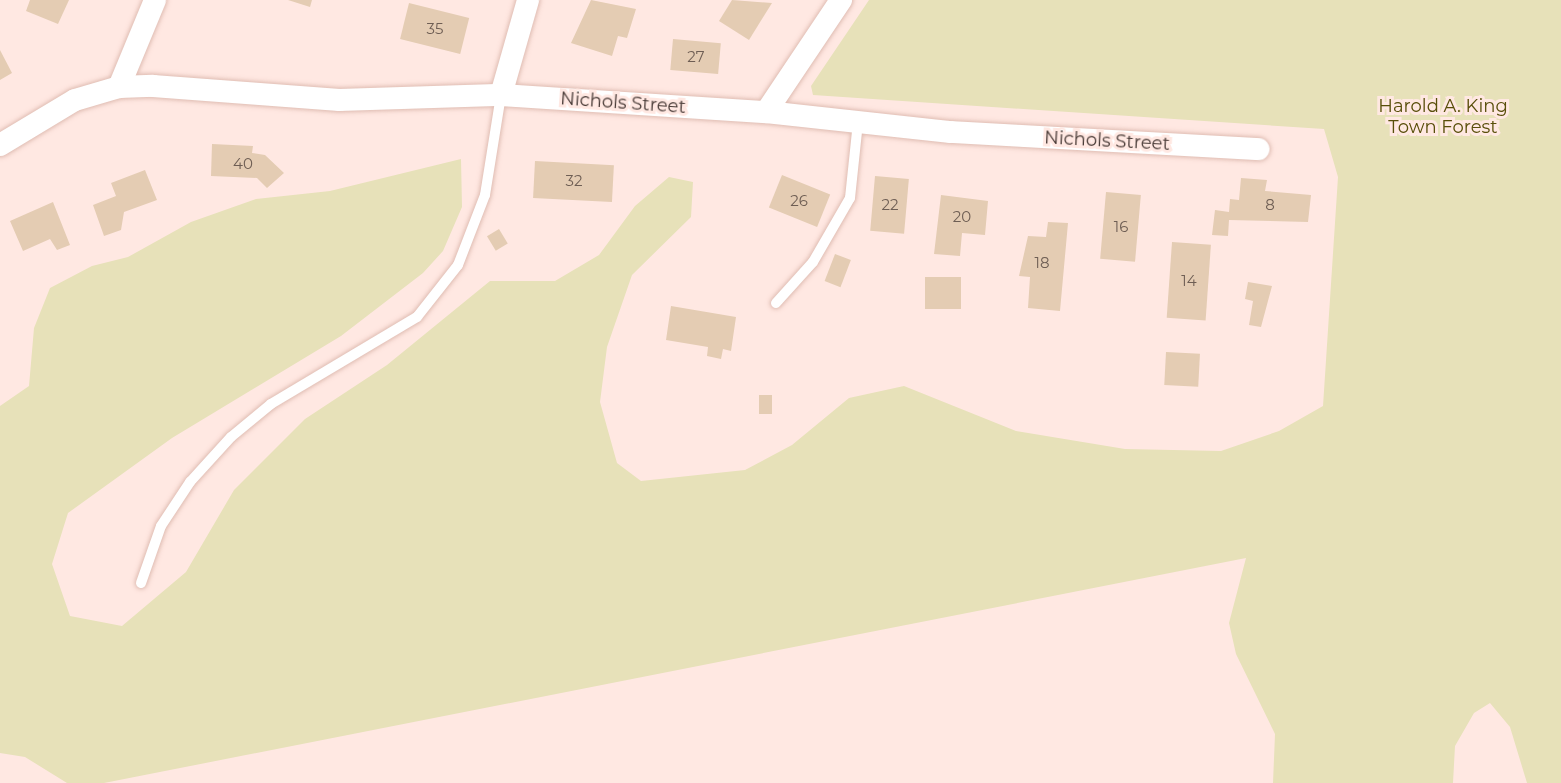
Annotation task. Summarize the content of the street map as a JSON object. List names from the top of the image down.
{
  "streets": {
    "street": ["Nichols Street"]
  },
  "parks": ["Harold A. King Town Forest"],
  "house_numbers": [
    "35",
    "27",
    "40",
    "32",
    "26",
    "22",
    "8",
    "20",
    "16",
    "18",
    "14"
  ]
}
